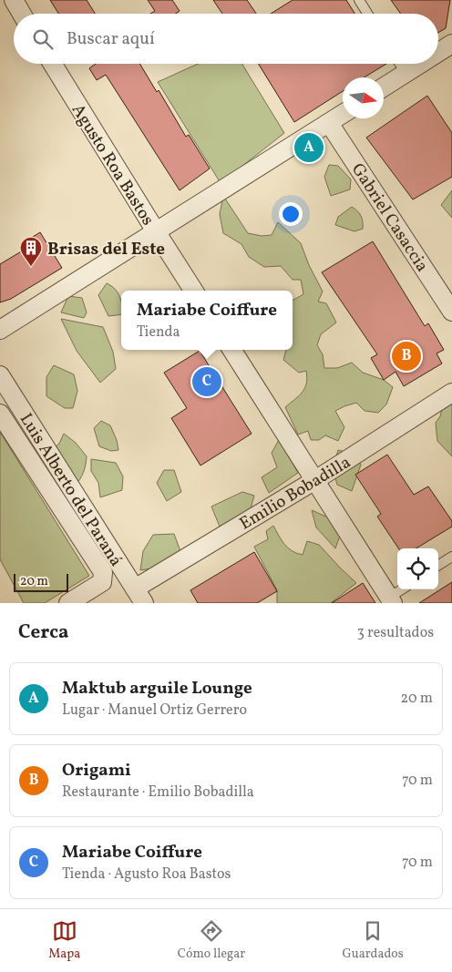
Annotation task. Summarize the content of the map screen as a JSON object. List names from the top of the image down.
{
  "streets": {
    "street": [
      "Agusto Roa Bastos",
      "Gabriel Casaccia",
      "Luis Alberto del Paraná",
      "Emilio Bobadilla"
    ]
  },
  "crossings": [
    ["Luis Alberto del Paraná", "Emilio Bobadilla"]
  ],
  "places": {
    "building": ["Brisas del Este"]
  },
  "scale_bar": "20 m",
  "north": "right",
  "page": {
    "search": "Buscar aquí",
    "pins": ["A", "B", "C"],
    "popup": ["Mariabe Coiffure", "Tienda"],
    "scale": "20 m",
    "heading": ["Cerca", "3 resultados"],
    "list": [
      {
        "mark": "A",
        "name": "Maktub arguile Lounge",
        "note": "Lugar · Manuel Ortiz Gerrero",
        "value": "20 m"
      },
      {
        "mark": "B",
        "name": "Origami",
        "note": "Restaurante · Emilio Bobadilla",
        "value": "70 m"
      },
      {
        "mark": "C",
        "name": "Mariabe Coiffure",
        "note": "Tienda · Agusto Roa Bastos",
        "value": "70 m"
      }
    ],
    "nav": ["Mapa", "Cómo llegar", "Guardados"]
  }
}
